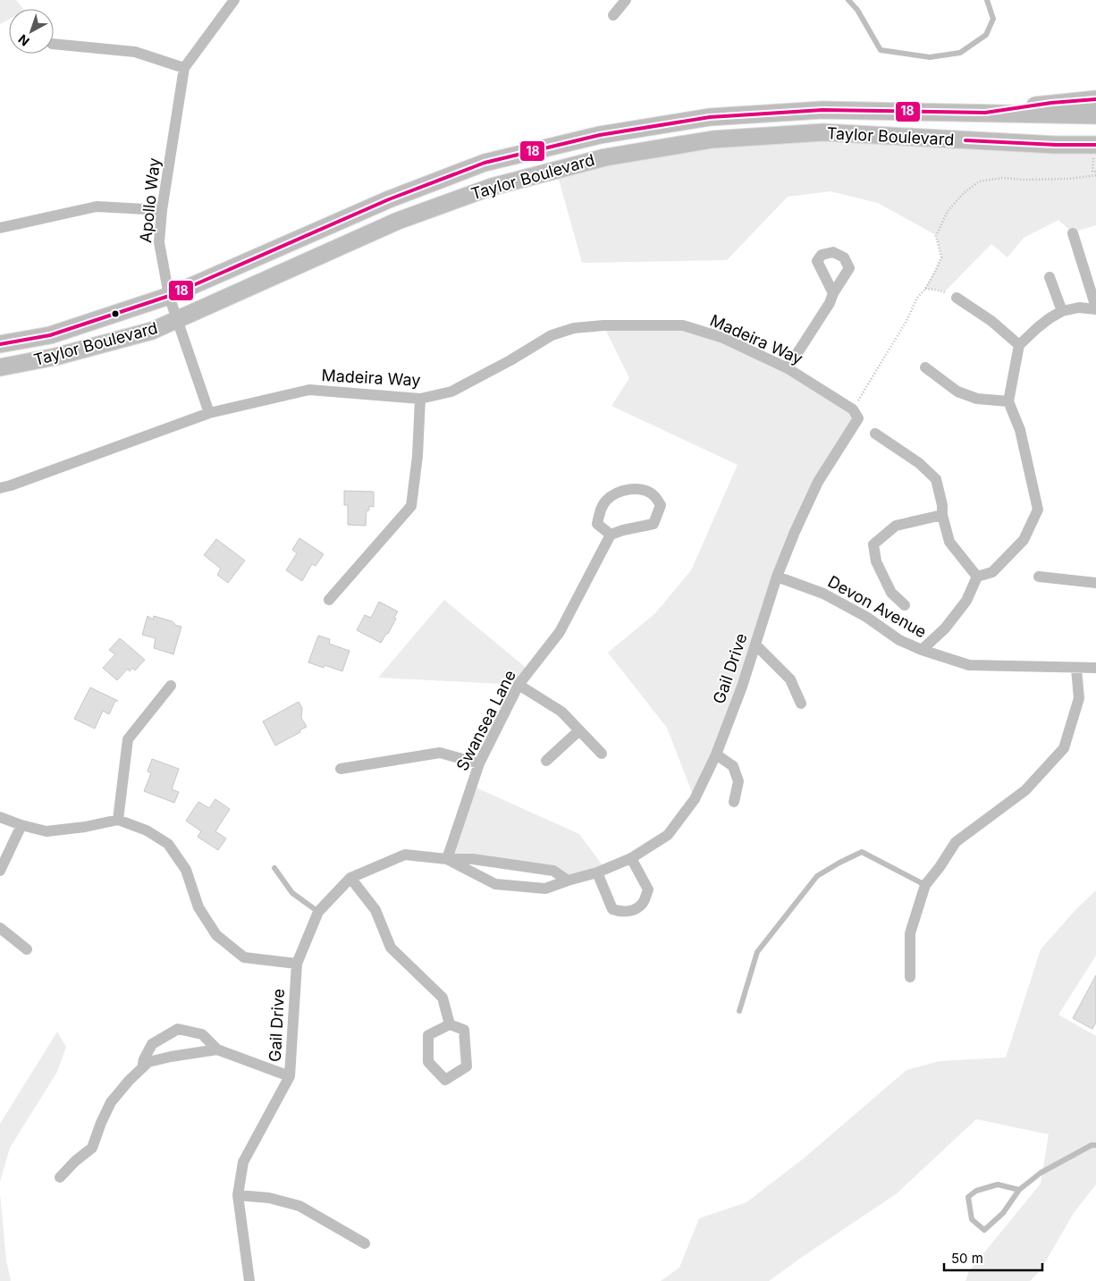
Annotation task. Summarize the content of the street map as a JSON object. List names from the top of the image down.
{
  "streets": {
    "main road": ["Taylor Boulevard"],
    "street": [
      "Apollo Way",
      "Madeira Way",
      "Devon Avenue",
      "Gail Drive",
      "Swansea Lane"
    ]
  },
  "crossings": [
    ["Taylor Boulevard", "Apollo Way"],
    ["Apollo Way", "Madeira Way"],
    ["Madeira Way", "Gail Drive"],
    ["Devon Avenue", "Gail Drive"],
    ["Gail Drive", "Swansea Lane"]
  ],
  "lines": ["transit line 18"],
  "scale_bar": "50 m",
  "north": "bottom left"
}
